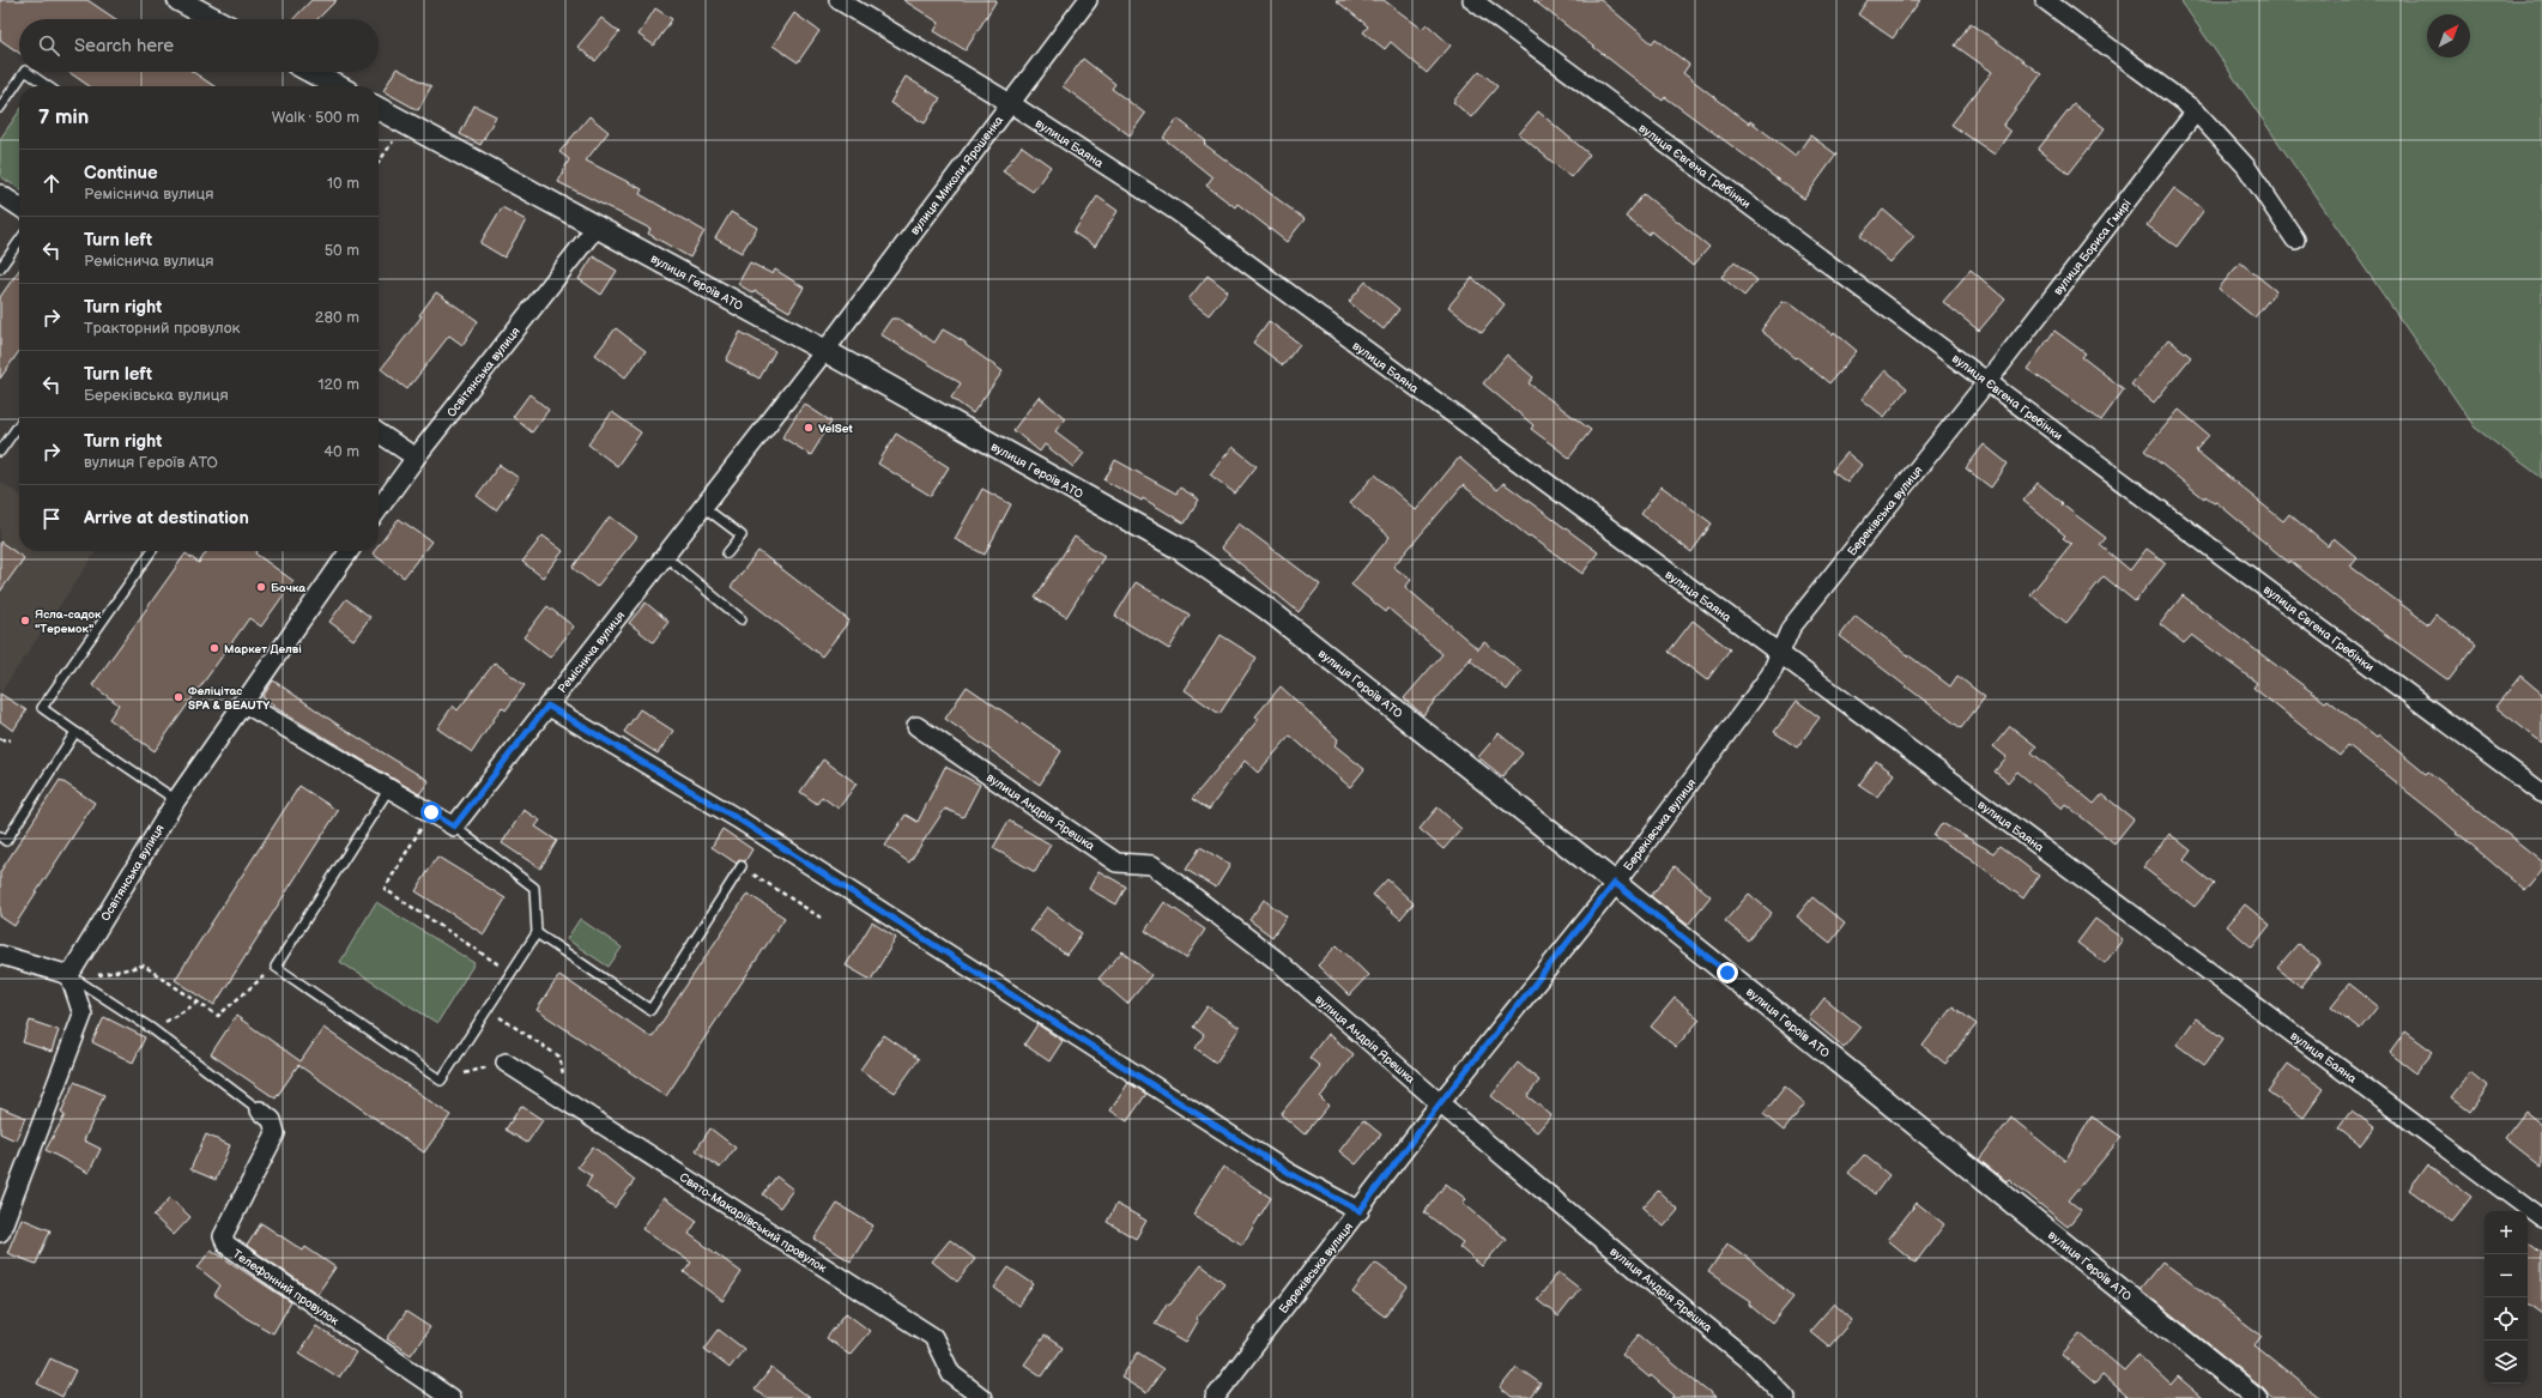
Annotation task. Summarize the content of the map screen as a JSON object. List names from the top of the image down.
{
  "streets": {
    "street": [
      "вулиця Баяна",
      "вулиця Євгена Гребінки",
      "вулиця Миколи Ярошенка",
      "вулиця Бориса Гмирі",
      "вулиця Героїв АТО",
      "Освітянська вулиця",
      "Береківська вулиця",
      "Реміснича вулиця",
      "вулиця Андрія Ярешка",
      "Свято-Макаріївський провулок",
      "Телефонний провулок"
    ]
  },
  "crossings": [
    ["вулиця Баяна", "вулиця Миколи Ярошенка"],
    ["вулиця Баяна", "Береківська вулиця"],
    ["вулиця Євгена Гребінки", "вулиця Бориса Гмирі"],
    ["вулиця Євгена Гребінки", "Береківська вулиця"],
    ["вулиця Миколи Ярошенка", "вулиця Героїв АТО"],
    ["вулиця Миколи Ярошенка", "Реміснича вулиця"],
    ["вулиця Бориса Гмирі", "Береківська вулиця"],
    ["вулиця Героїв АТО", "Освітянська вулиця"],
    ["вулиця Героїв АТО", "Береківська вулиця"],
    ["вулиця Героїв АТО", "Реміснича вулиця"],
    ["Береківська вулиця", "вулиця Андрія Ярешка"]
  ],
  "places": [
    "VelSet",
    "Бочка",
    "Ясла-садок \"Теремок\"",
    "Маркет Делві",
    "Феліцітас SPA & BEAUTY"
  ],
  "north": "top right",
  "page": {
    "search": "Search here",
    "heading": ["7 min", "Walk · 500 m"],
    "list": [
      ["Continue", "Реміснича вулиця", "10 m"],
      ["Turn left", "Реміснича вулиця", "50 m"],
      ["Turn right", "Тракторний провулок", "280 m"],
      ["Turn left", "Береківська вулиця", "120 m"],
      ["Turn right", "вулиця Героїв АТО", "40 m"],
      "Arrive at destination"
    ],
    "map_buttons": ["+", "−"]
  }
}
